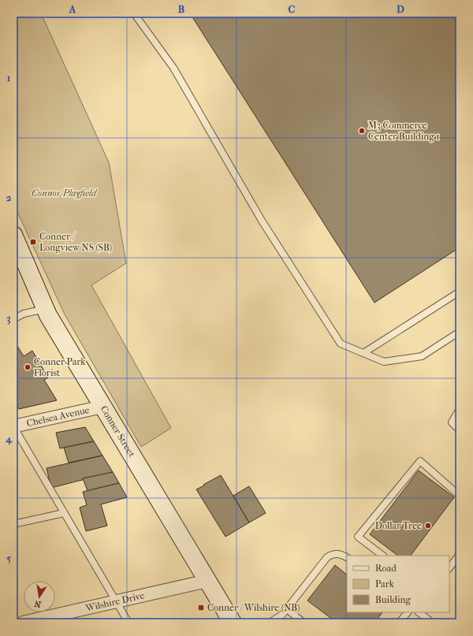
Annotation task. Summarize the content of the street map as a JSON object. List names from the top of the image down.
{
  "streets": {
    "main road": ["Conner Street"],
    "street": ["Chelsea Avenue", "Wilshire Drive"]
  },
  "crossings": [
    ["Chelsea Avenue", "Conner Street"],
    ["Conner Street", "Wilshire Drive"]
  ],
  "parks": ["Connor Playfield"],
  "places": {
    "other": ["M3 Commerce Center Building 1", "Conner Park Florist", "Dollar Tree"],
    "transit": ["Conner / Longview NS (SB)", "Conner / Wilshire (NB)"]
  },
  "legend": ["Road", "Park", "Building"],
  "north": "bottom",
  "grid": {
    "columns": [
      "A",
      "B",
      "C",
      "D"
    ],
    "rows": [
      "1",
      "2",
      "3",
      "4",
      "5"
    ]
  }
}
